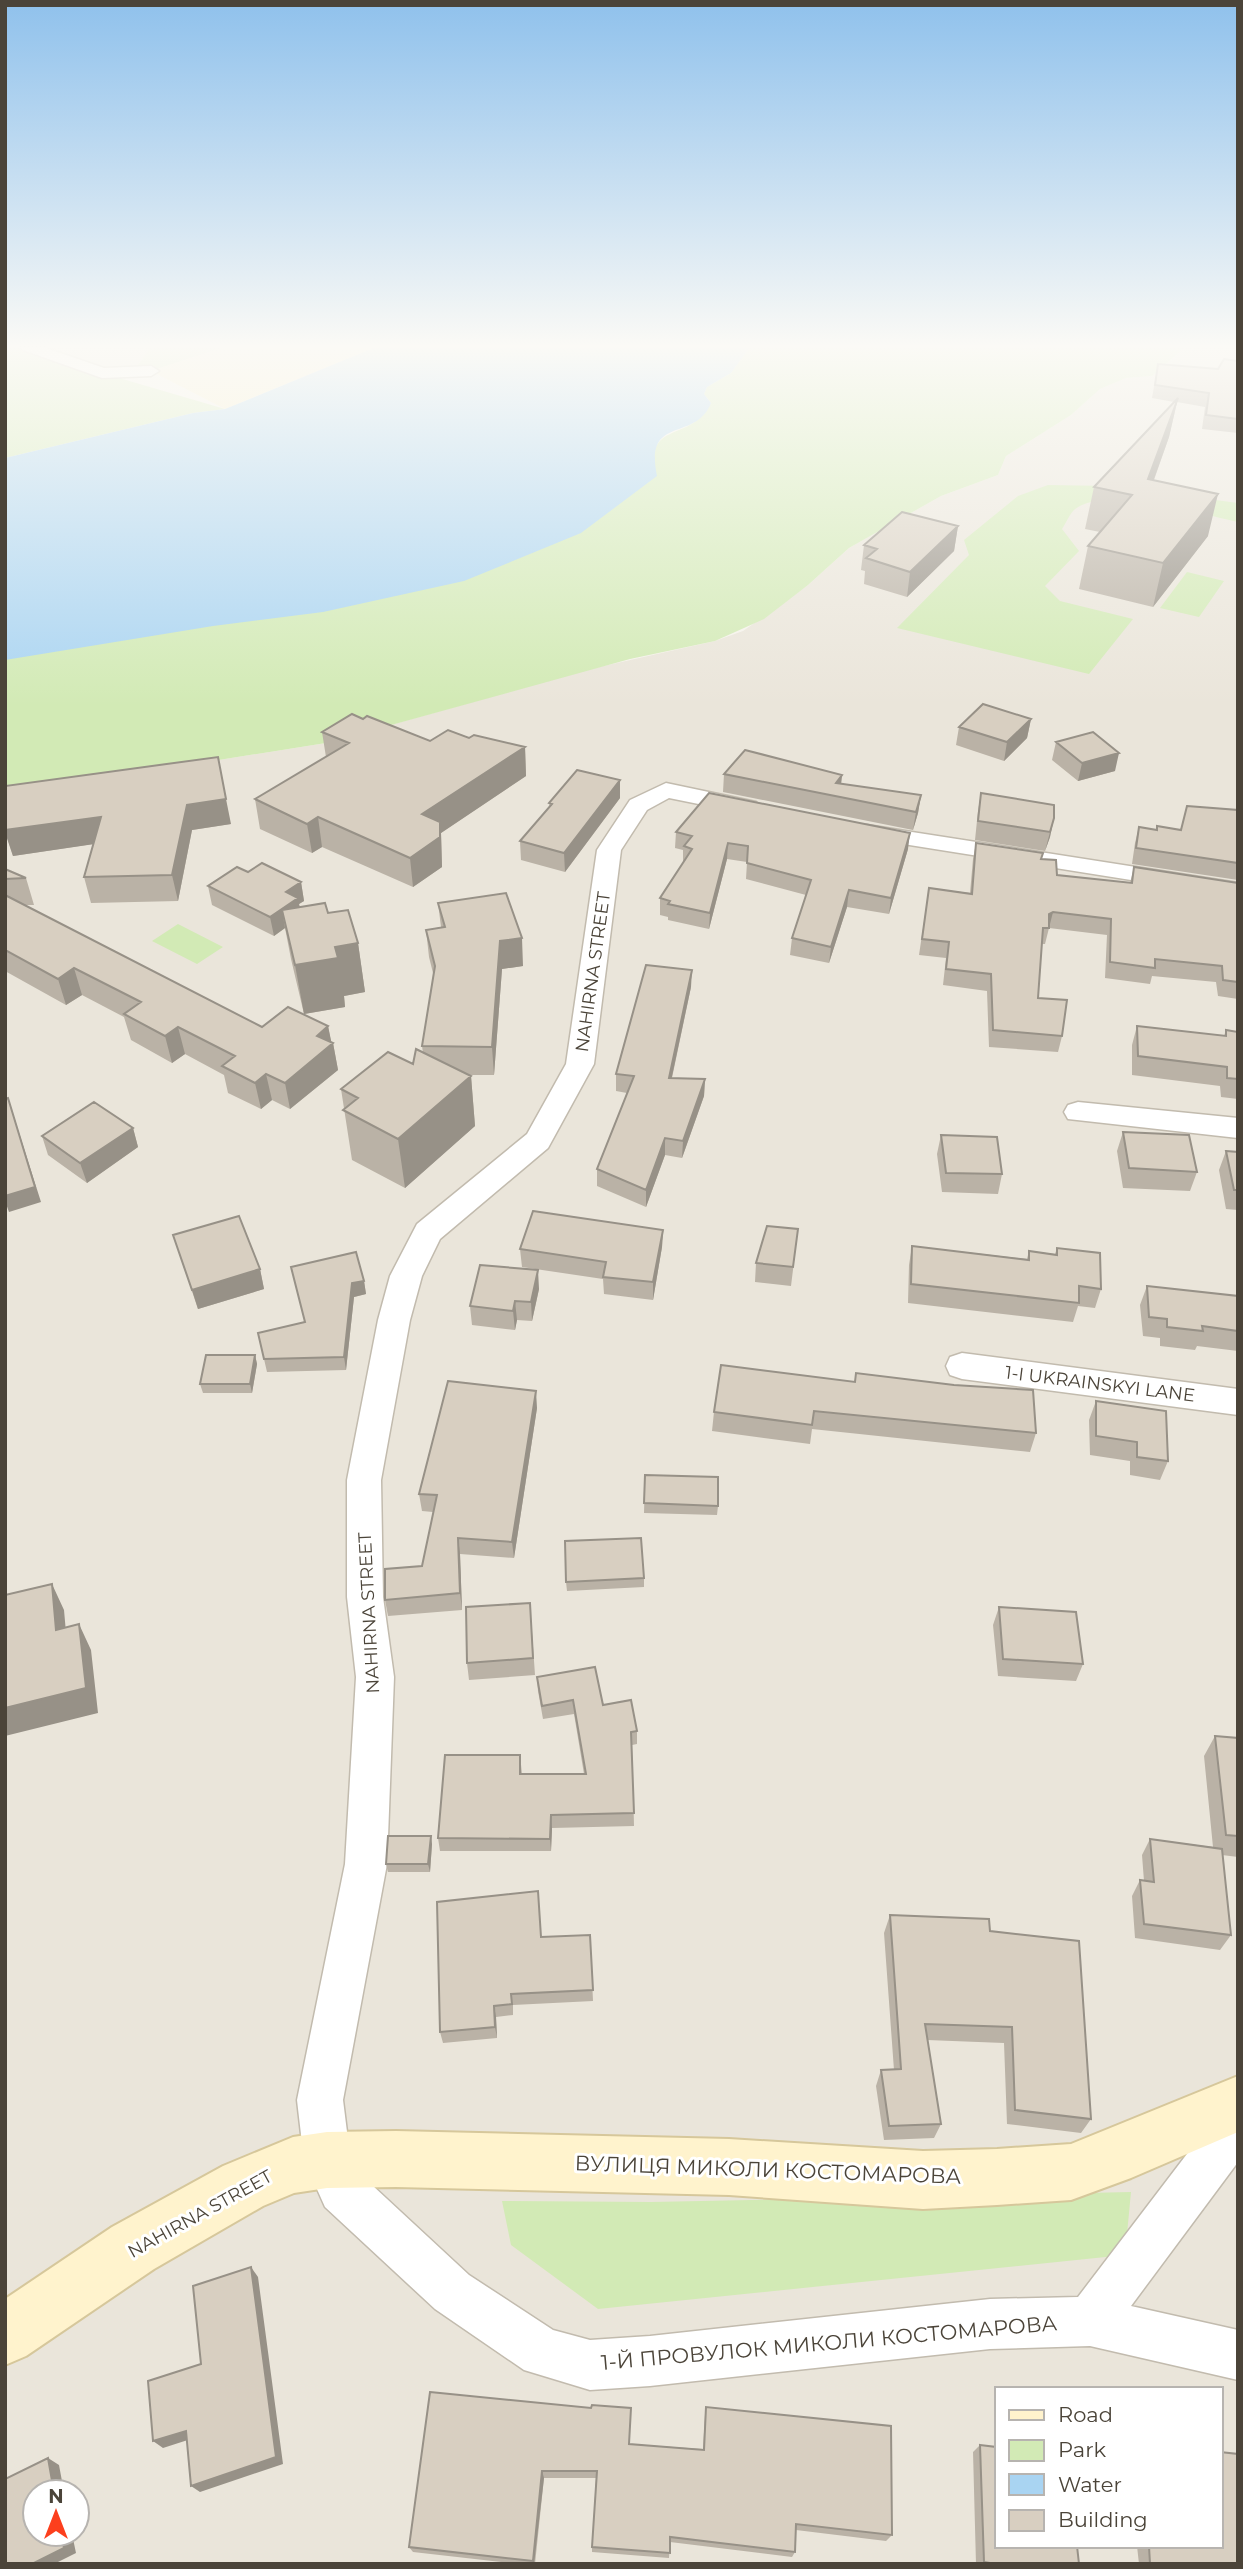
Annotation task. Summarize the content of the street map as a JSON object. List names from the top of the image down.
{
  "streets": {
    "street": [
      "NAHIRNA STREET",
      "1-I UKRAINSKYI LANE",
      "ВУЛИЦЯ МИКОЛИ КОСТОМАРОВА",
      "1-Й ПРОВУЛОК МИКОЛИ КОСТОМАРОВА"
    ]
  },
  "crossings": [
    ["NAHIRNA STREET", "ВУЛИЦЯ МИКОЛИ КОСТОМАРОВА"],
    ["NAHIRNA STREET", "1-Й ПРОВУЛОК МИКОЛИ КОСТОМАРОВА"],
    ["ВУЛИЦЯ МИКОЛИ КОСТОМАРОВА", "1-Й ПРОВУЛОК МИКОЛИ КОСТОМАРОВА"]
  ],
  "legend": [
    "Road",
    "Park",
    "Water",
    "Building"
  ],
  "north": "top"
}
